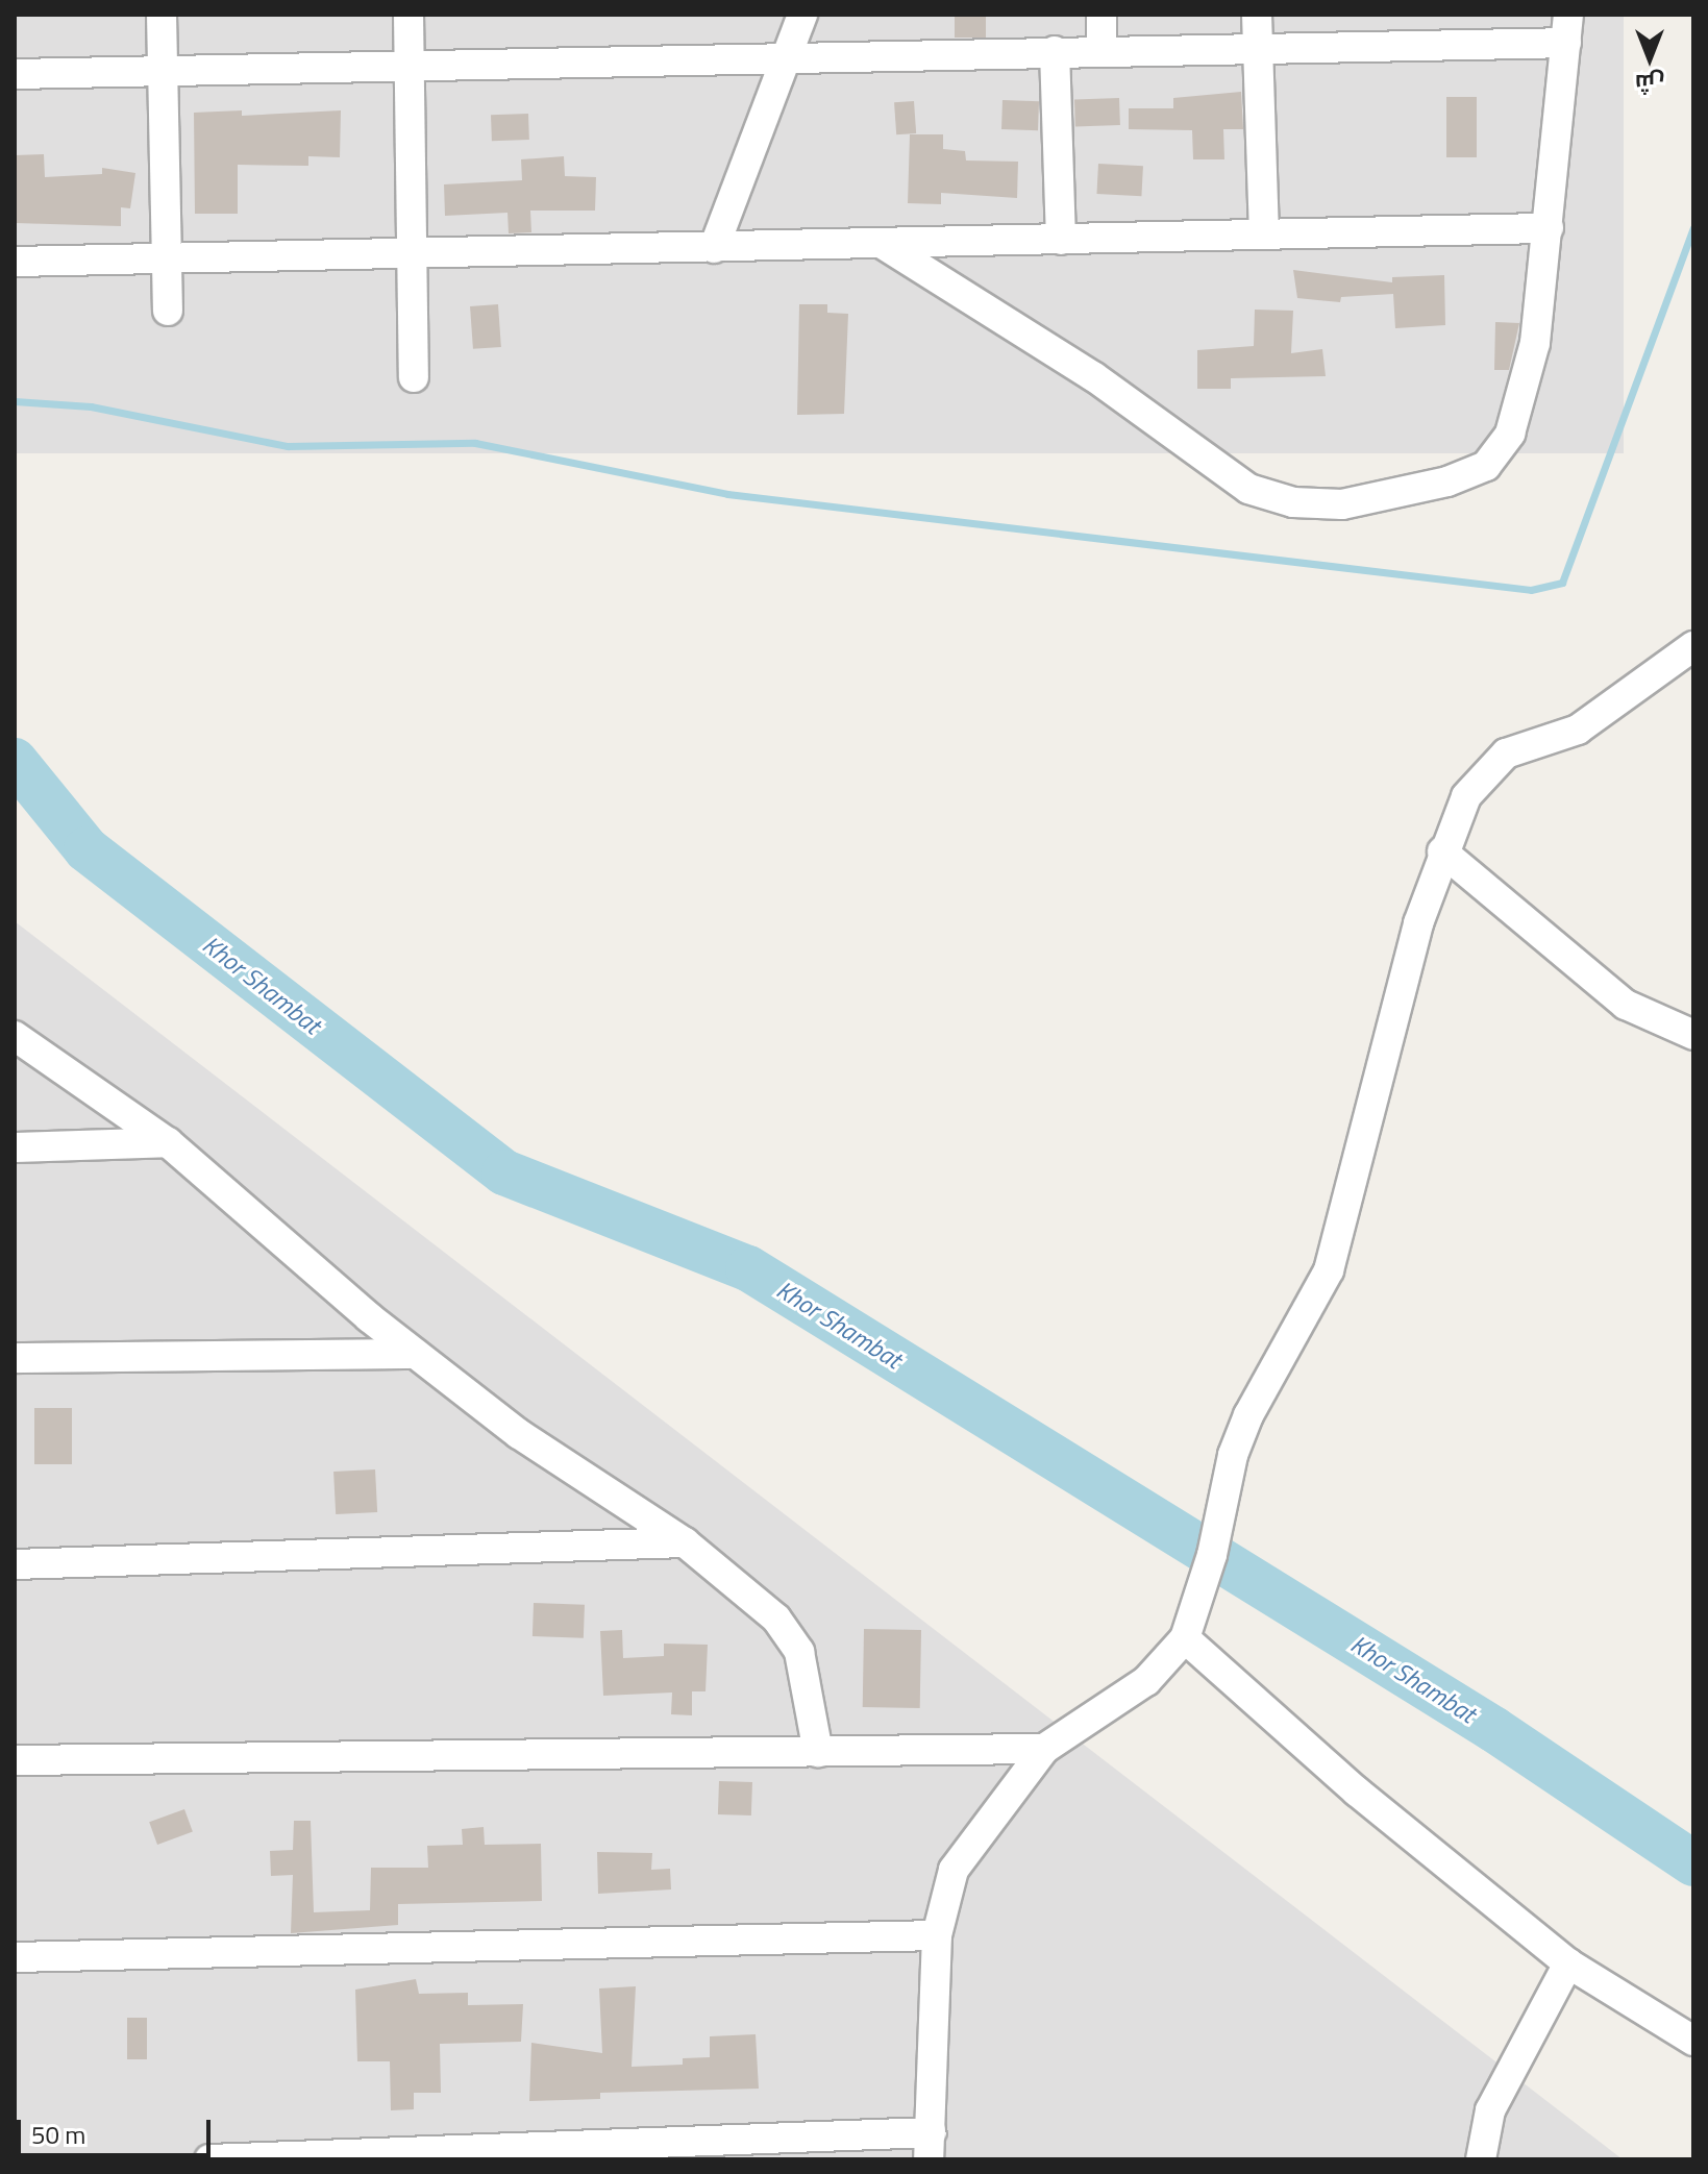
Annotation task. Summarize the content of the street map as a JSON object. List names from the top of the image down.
{
  "water": ["Khor Shambat"],
  "scale_bar": "50 m",
  "north": "bottom"
}
